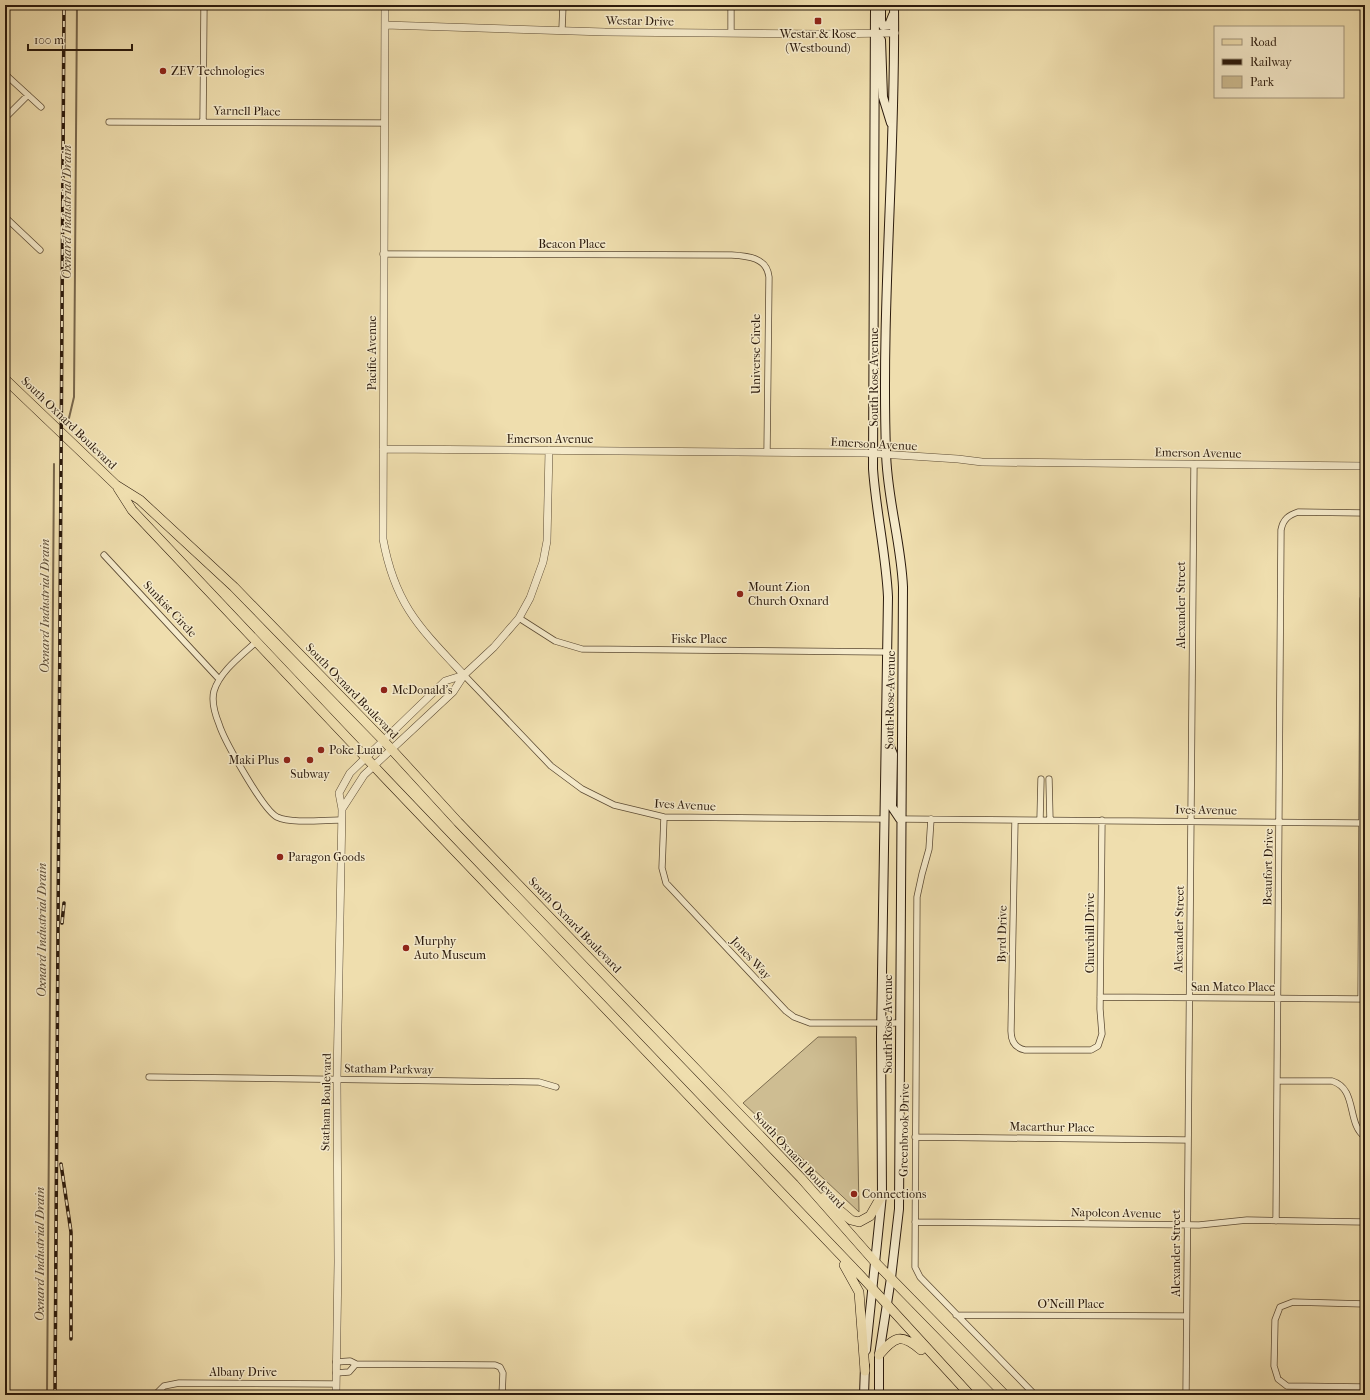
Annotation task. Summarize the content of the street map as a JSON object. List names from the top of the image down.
{
  "streets": {
    "main road": ["South Rose Avenue", "South Oxnard Boulevard"],
    "street": [
      "Westar Drive",
      "Yarnell Place",
      "Beacon Place",
      "Pacific Avenue",
      "Universe Circle",
      "Emerson Avenue",
      "Alexander Street",
      "Sunkist Circle",
      "Fiske Place",
      "Ives Avenue",
      "Beaufort Drive",
      "Churchill Drive",
      "Byrd Drive",
      "Jones Way",
      "San Mateo Place",
      "Statham Parkway",
      "Statham Boulevard",
      "Macarthur Place",
      "Greenbrook Drive",
      "Napoleon Avenue",
      "O'Neill Place",
      "Albany Drive"
    ]
  },
  "crossings": [
    ["Westar Drive", "Pacific Avenue"],
    ["Westar Drive", "South Rose Avenue"],
    ["Yarnell Place", "Pacific Avenue"],
    ["Beacon Place", "Pacific Avenue"],
    ["Beacon Place", "Universe Circle"],
    ["Pacific Avenue", "Emerson Avenue"],
    ["Pacific Avenue", "Ives Avenue"],
    ["Pacific Avenue", "Statham Boulevard"],
    ["Universe Circle", "Emerson Avenue"],
    ["South Rose Avenue", "South Oxnard Boulevard"],
    ["South Rose Avenue", "Emerson Avenue"],
    ["South Rose Avenue", "Fiske Place"],
    ["South Rose Avenue", "Ives Avenue"],
    ["South Rose Avenue", "Jones Way"],
    ["South Oxnard Boulevard", "Statham Boulevard"],
    ["Emerson Avenue", "Alexander Street"],
    ["Emerson Avenue", "Statham Boulevard"],
    ["Alexander Street", "Ives Avenue"],
    ["Alexander Street", "San Mateo Place"],
    ["Alexander Street", "Macarthur Place"],
    ["Alexander Street", "Napoleon Avenue"],
    ["Alexander Street", "O'Neill Place"],
    ["Fiske Place", "Statham Boulevard"],
    ["Ives Avenue", "Beaufort Drive"],
    ["Ives Avenue", "Churchill Drive"],
    ["Ives Avenue", "Byrd Drive"],
    ["Ives Avenue", "Jones Way"],
    ["Ives Avenue", "Statham Boulevard"],
    ["Ives Avenue", "Greenbrook Drive"],
    ["Beaufort Drive", "San Mateo Place"],
    ["Beaufort Drive", "Napoleon Avenue"],
    ["Churchill Drive", "Byrd Drive"],
    ["Churchill Drive", "San Mateo Place"],
    ["Statham Parkway", "Statham Boulevard"],
    ["Statham Boulevard", "Albany Drive"],
    ["Macarthur Place", "Greenbrook Drive"],
    ["Greenbrook Drive", "Napoleon Avenue"],
    ["Greenbrook Drive", "O'Neill Place"]
  ],
  "water": ["Oxnard Industrial Drain"],
  "places": {
    "transit": ["Westar & Rose (Westbound)"],
    "other": [
      "ZEV Technologies",
      "Mount Zion Church Oxnard",
      "McDonald's",
      "Poke Luau",
      "Maki Plus",
      "Subway",
      "Paragon Goods",
      "Murphy Auto Museum",
      "Connections"
    ]
  },
  "legend": ["Road", "Railway", "Park"],
  "scale_bar": "100 m"
}
